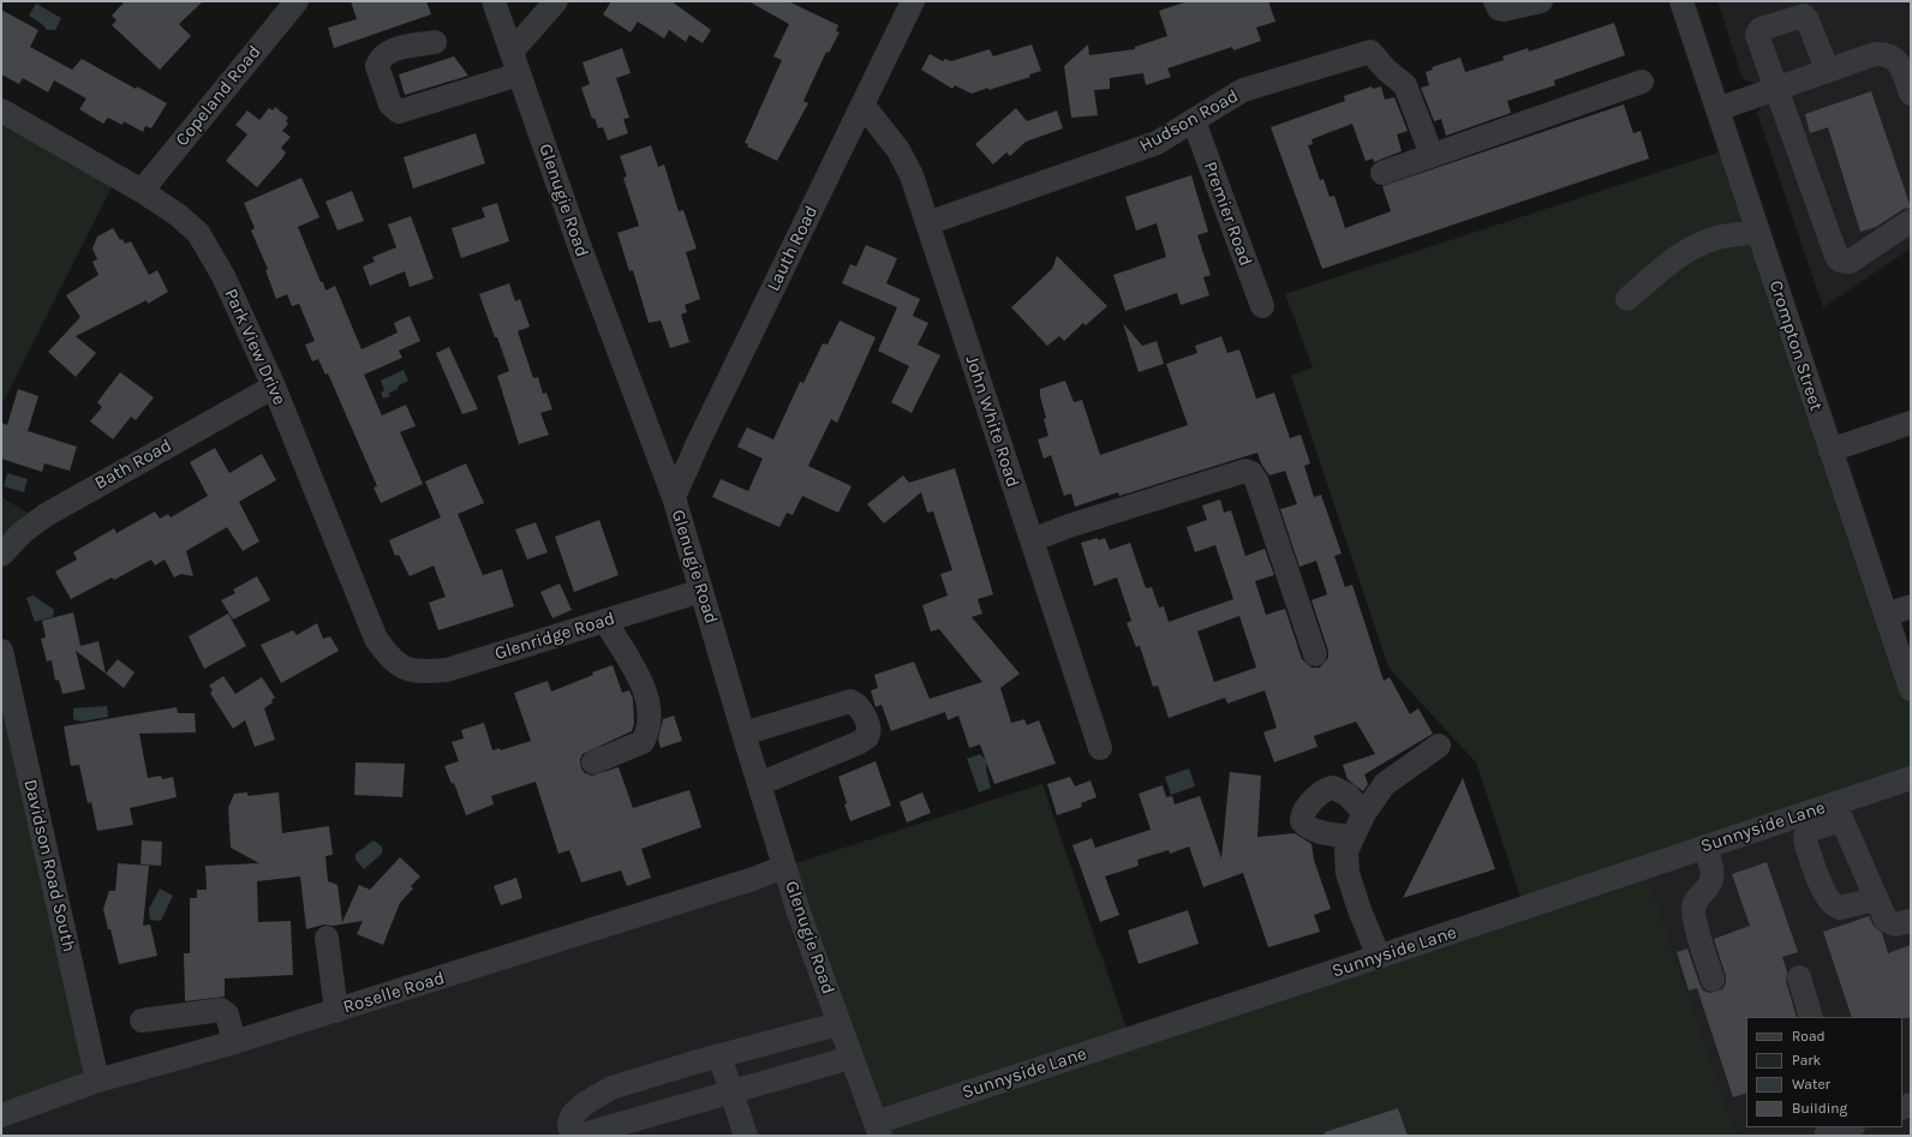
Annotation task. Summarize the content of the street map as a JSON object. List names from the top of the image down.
{
  "streets": {
    "street": [
      "Copeland Road",
      "Hudson Road",
      "Glenugie Road",
      "Premier Road",
      "Lauth Road",
      "Crompton Street",
      "Park View Drive",
      "John White Road",
      "Bath Road",
      "Glenridge Road",
      "Sunnyside Lane",
      "Davidson Road South",
      "Roselle Road"
    ]
  },
  "crossings": [
    ["Copeland Road", "Park View Drive"],
    ["Hudson Road", "Premier Road"],
    ["Hudson Road", "John White Road"],
    ["Glenugie Road", "Lauth Road"],
    ["Glenugie Road", "Glenridge Road"],
    ["Glenugie Road", "Sunnyside Lane"],
    ["Glenugie Road", "Roselle Road"],
    ["Lauth Road", "John White Road"],
    ["Park View Drive", "Bath Road"],
    ["Park View Drive", "Glenridge Road"],
    ["Davidson Road South", "Roselle Road"]
  ],
  "legend": [
    "Road",
    "Park",
    "Water",
    "Building"
  ]
}
